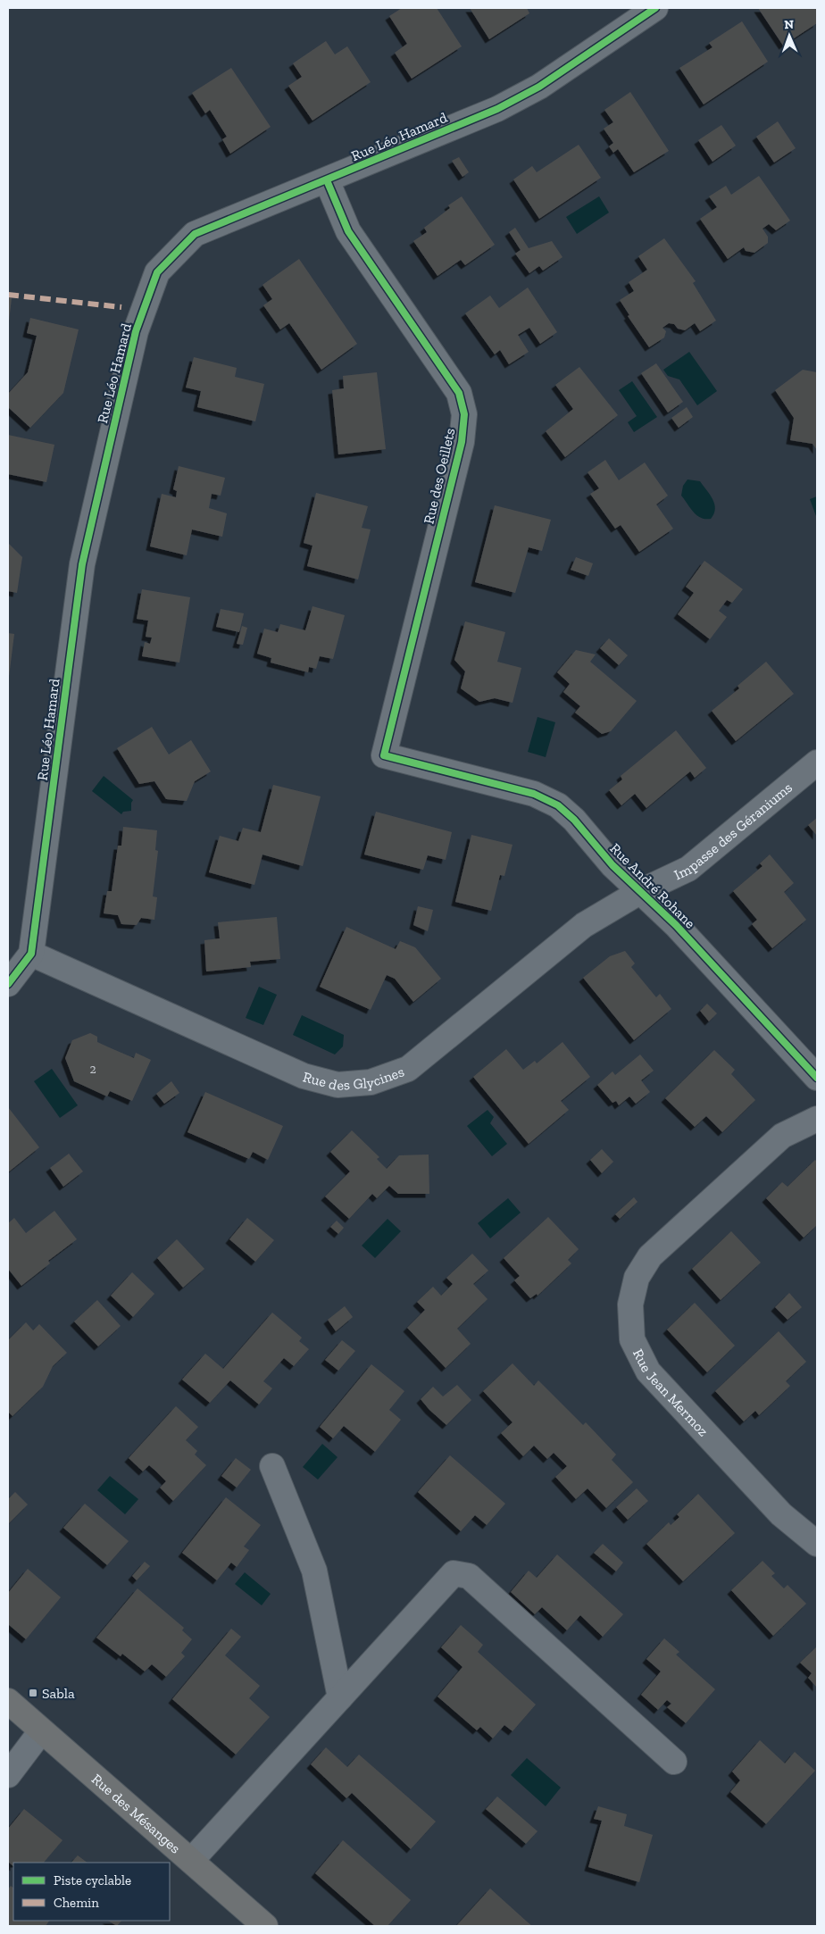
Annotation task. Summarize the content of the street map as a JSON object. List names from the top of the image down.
{
  "streets": {
    "main road": ["Rue des Mésanges"],
    "street": [
      "Rue Léo Hamard",
      "Rue des Oeillets",
      "Impasse des Géraniums",
      "Rue André Rohane",
      "Rue des Glycines",
      "Rue Jean Mermoz"
    ]
  },
  "crossings": [
    ["Rue Léo Hamard", "Rue des Oeillets"],
    ["Rue Léo Hamard", "Rue des Glycines"],
    ["Rue des Oeillets", "Rue André Rohane"],
    ["Impasse des Géraniums", "Rue André Rohane"],
    ["Impasse des Géraniums", "Rue des Glycines"],
    ["Rue André Rohane", "Rue des Glycines"]
  ],
  "places": {
    "transit": ["Sabla"]
  },
  "house_numbers": ["2"],
  "legend": ["Piste cyclable", "Chemin"],
  "north": "top"
}
